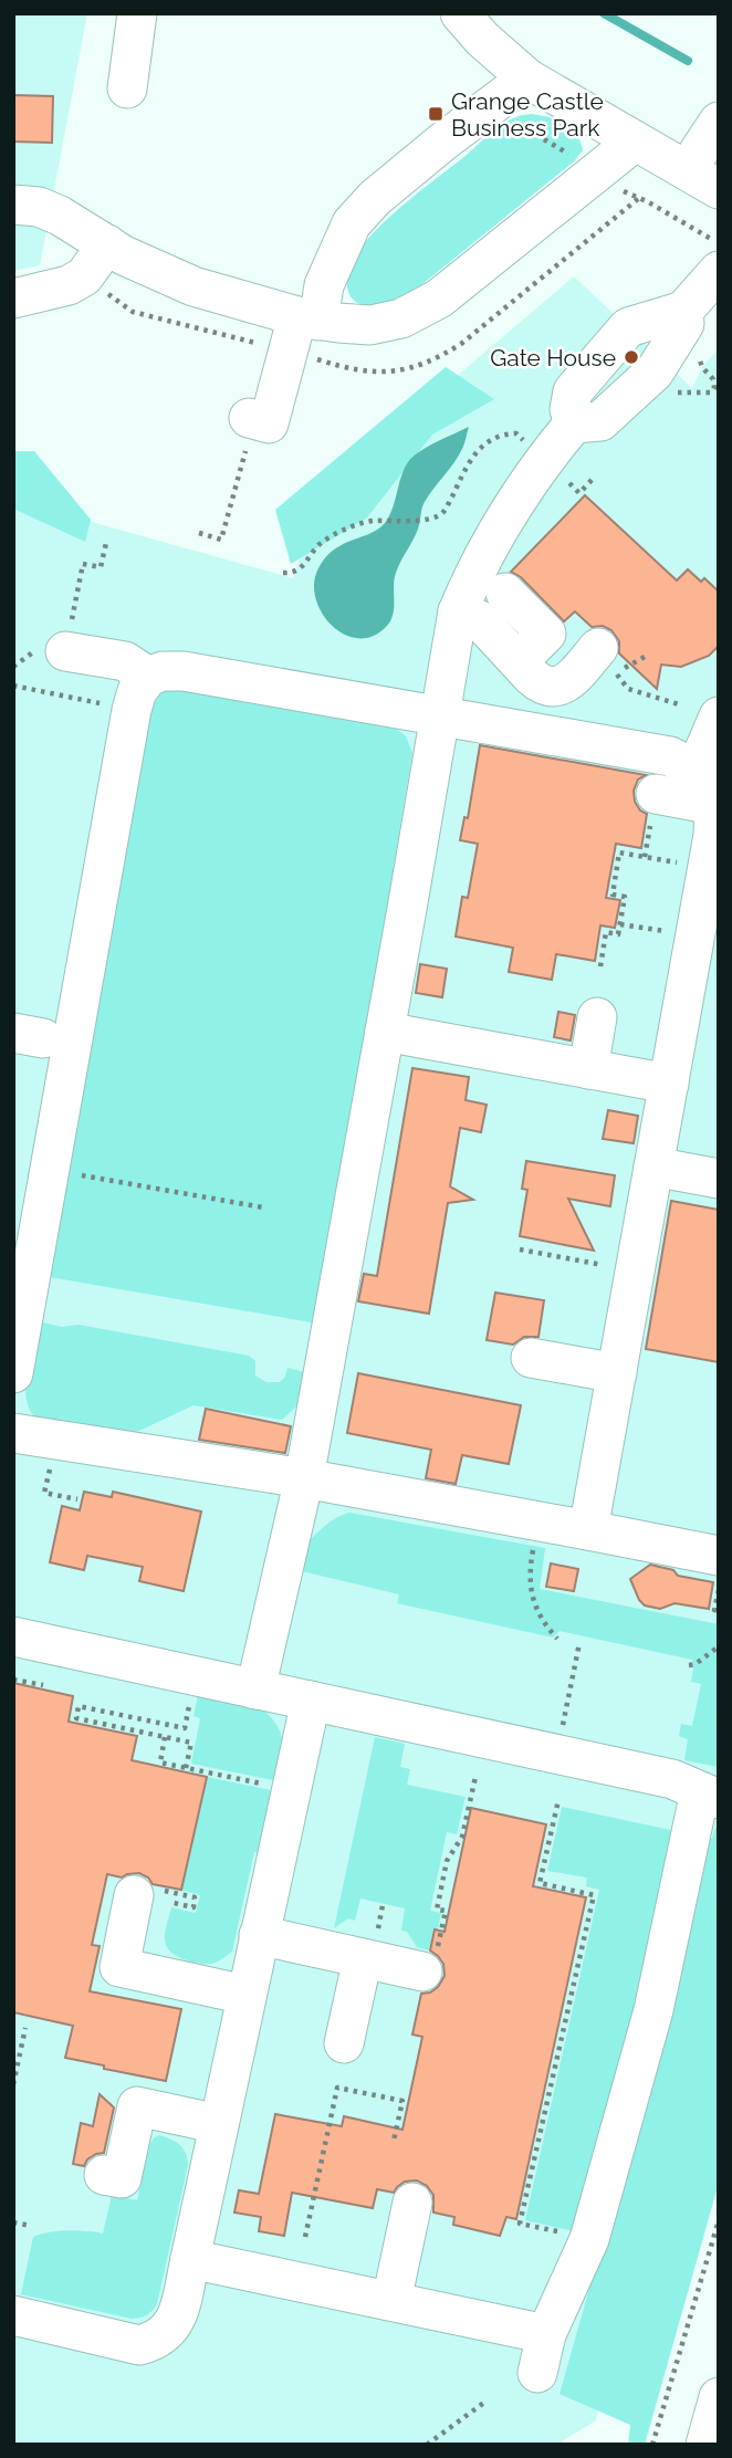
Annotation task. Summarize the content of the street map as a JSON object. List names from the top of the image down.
{
  "places": {
    "transit": ["Grange Castle Business Park"],
    "other": ["Gate House"]
  }
}
